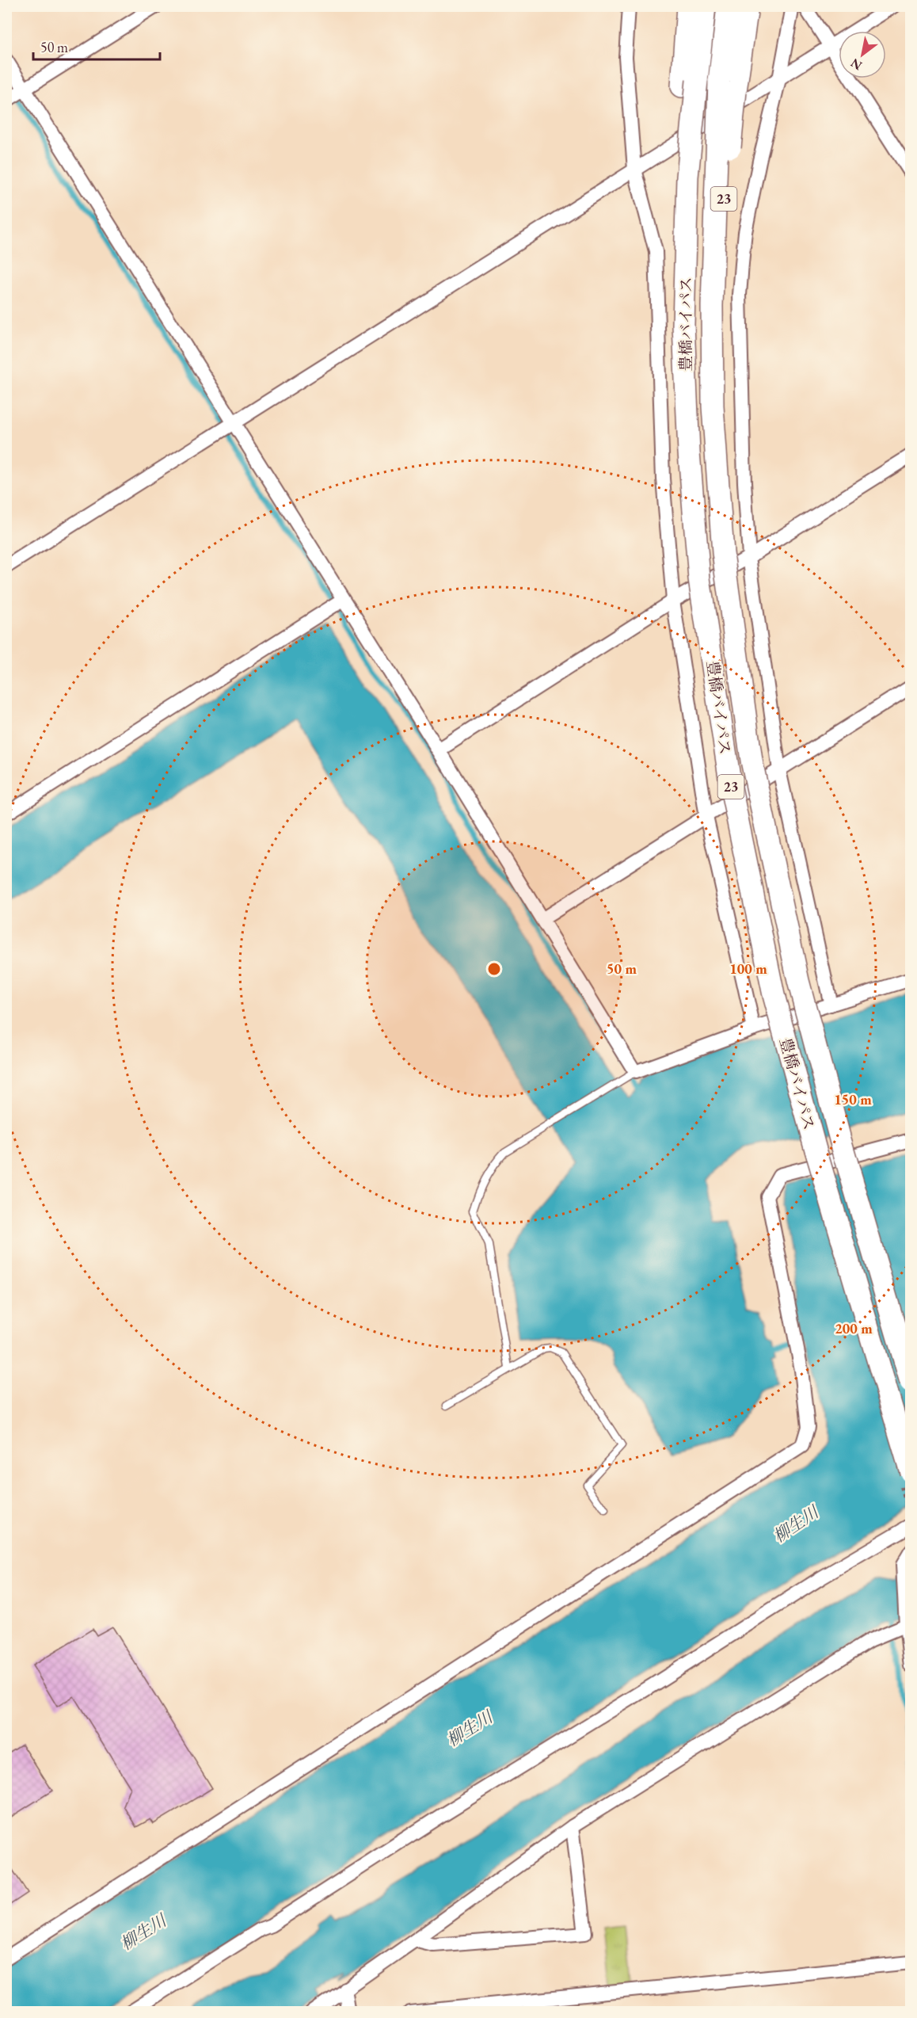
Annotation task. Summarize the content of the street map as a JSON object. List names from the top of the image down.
{
  "streets": {
    "highway": ["23", "豊橋バイパス"]
  },
  "crossings": [
    ["23", "豊橋バイパス"]
  ],
  "water": ["柳生川"],
  "scale_bar": "50 m",
  "north": "bottom left",
  "rings": [
    "50 m",
    "100 m",
    "150 m",
    "200 m"
  ]
}
